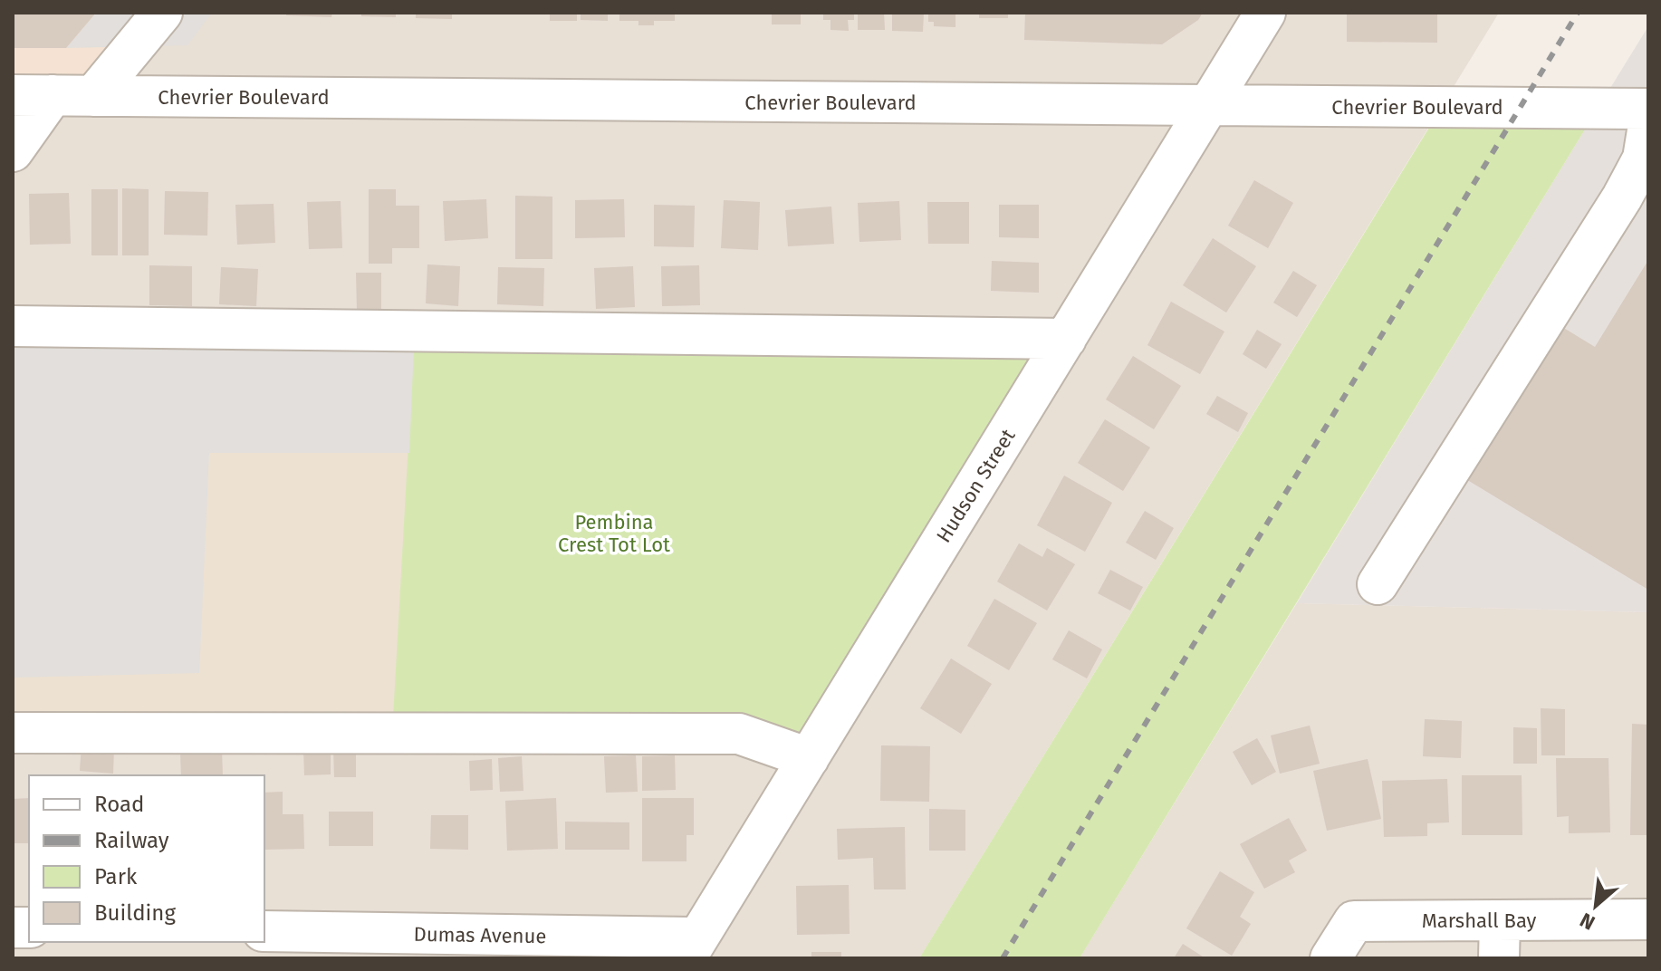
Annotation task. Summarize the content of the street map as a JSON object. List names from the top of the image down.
{
  "streets": {
    "street": [
      "Chevrier Boulevard",
      "Hudson Street",
      "Marshall Bay",
      "Dumas Avenue"
    ]
  },
  "crossings": [
    ["Chevrier Boulevard", "Hudson Street"],
    ["Hudson Street", "Dumas Avenue"]
  ],
  "parks": ["Pembina Crest Tot Lot"],
  "legend": [
    "Road",
    "Railway",
    "Park",
    "Building"
  ],
  "north": "bottom left"
}
